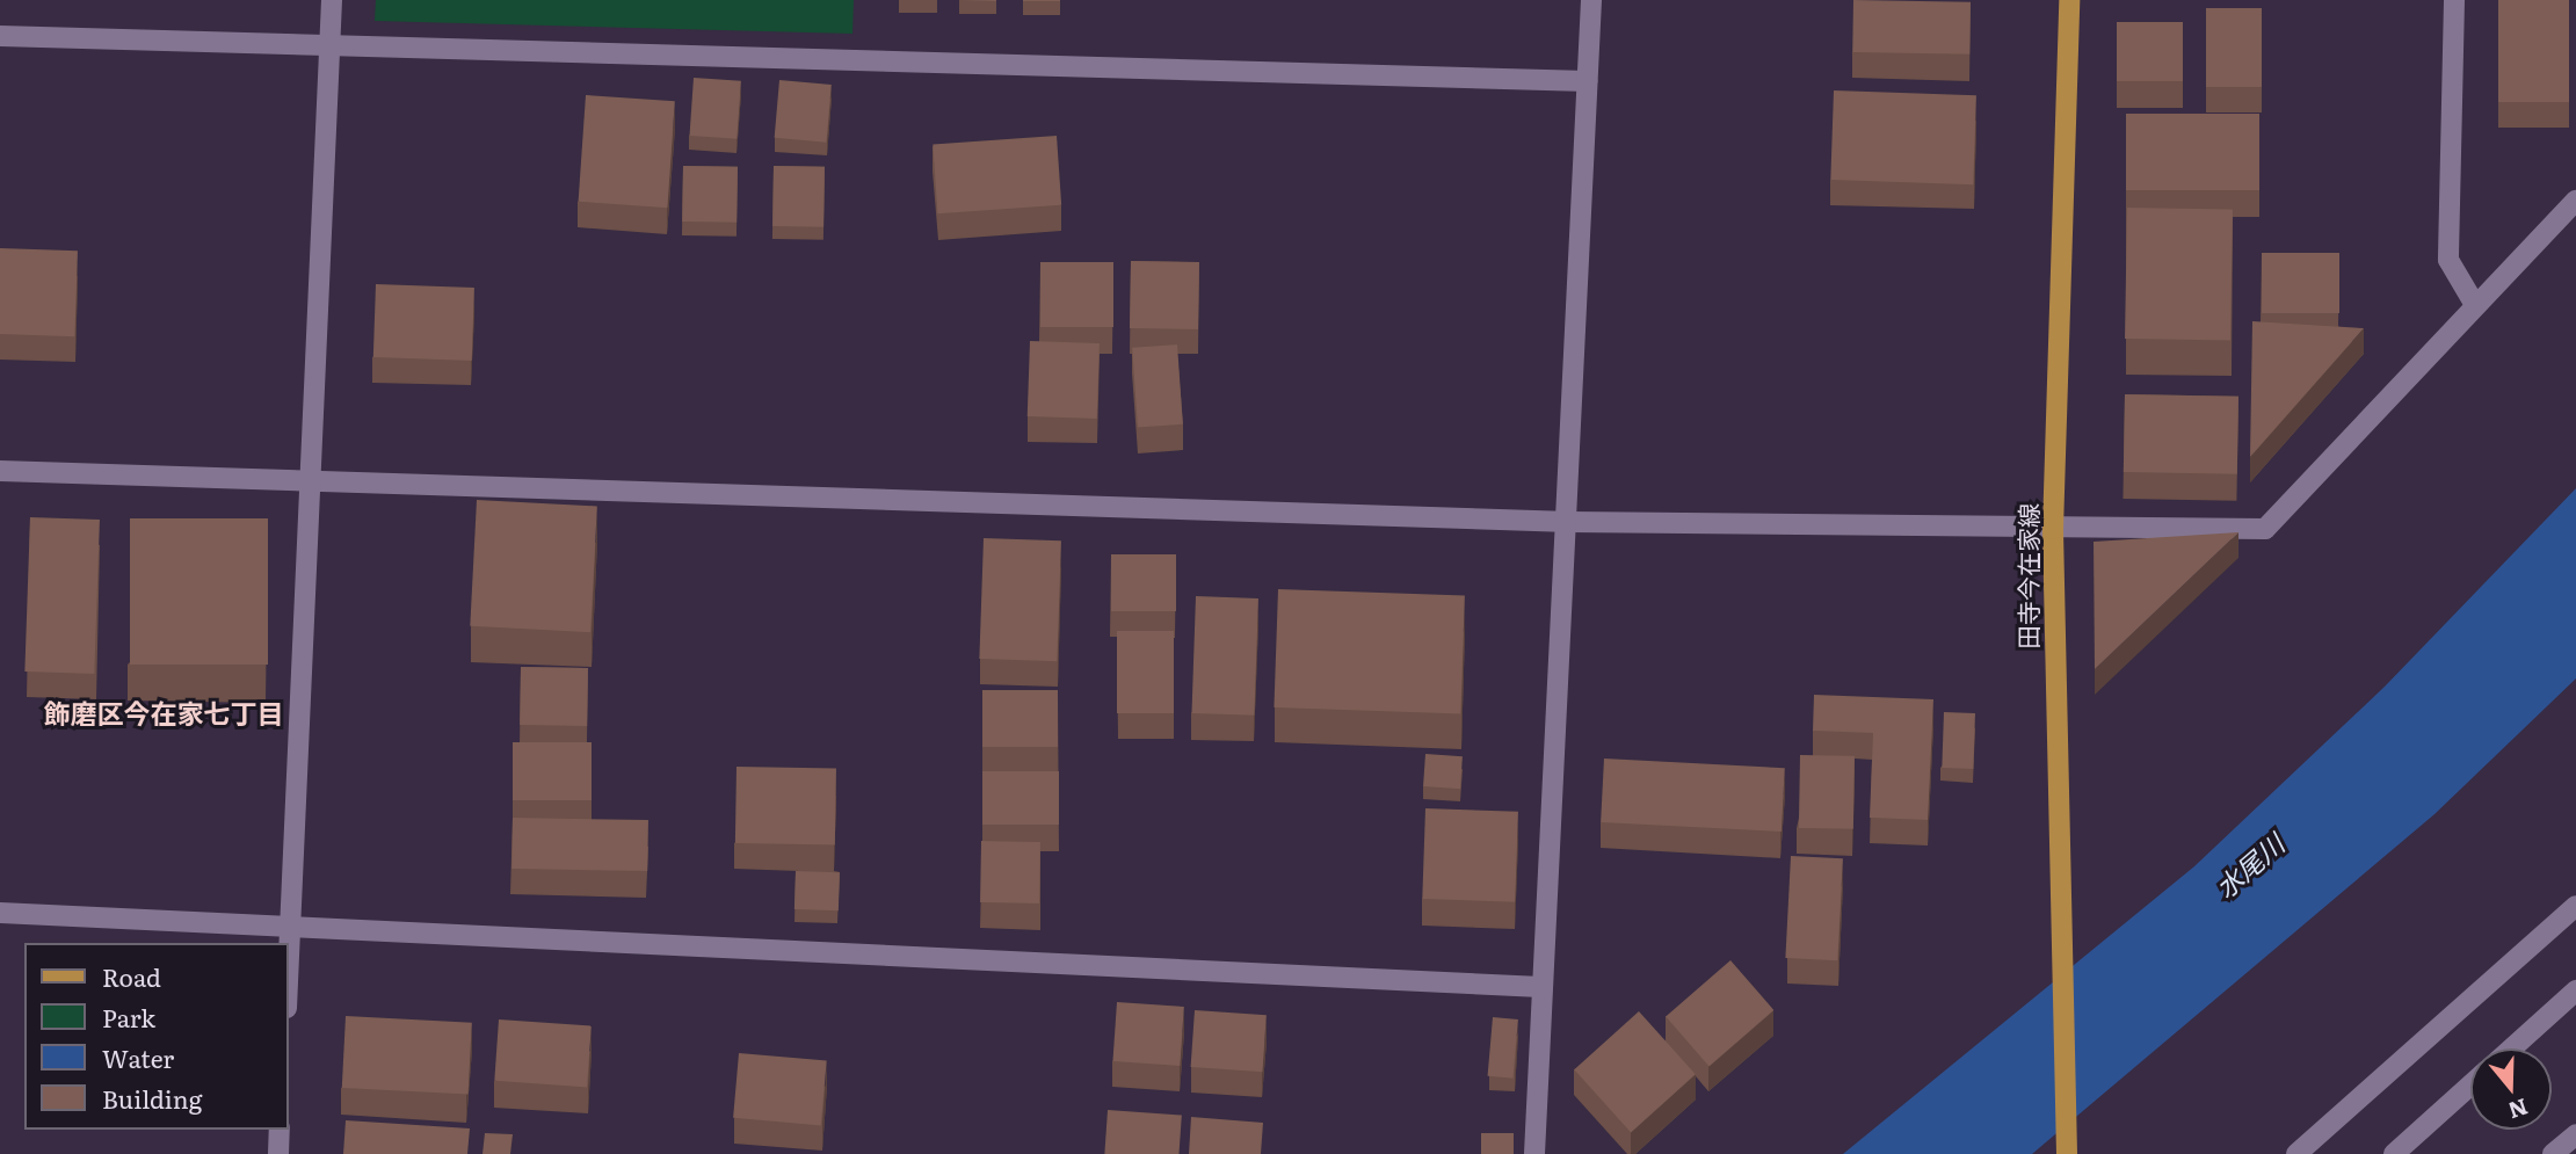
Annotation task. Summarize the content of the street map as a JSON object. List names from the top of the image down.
{
  "streets": {
    "main road": ["田寺今在家線"]
  },
  "districts": ["飾磨区今在家七丁目"],
  "water": ["水尾川"],
  "legend": [
    "Road",
    "Park",
    "Water",
    "Building"
  ],
  "north": "bottom"
}
